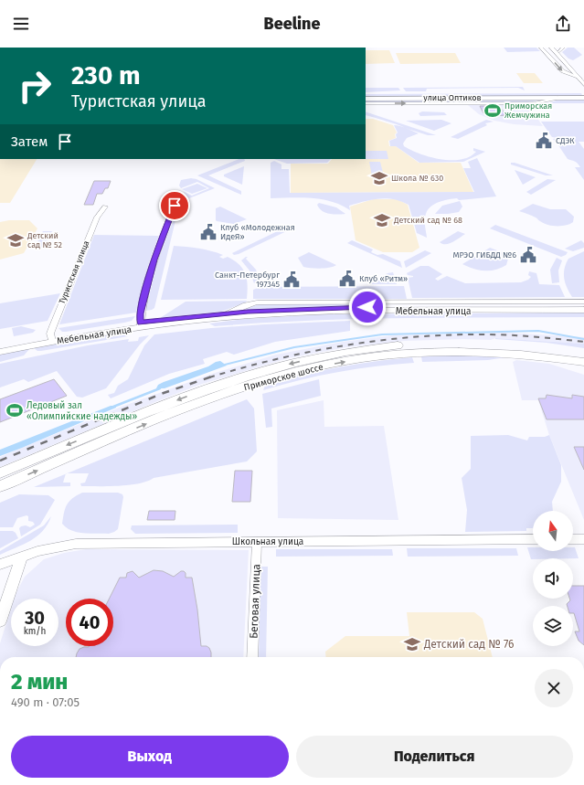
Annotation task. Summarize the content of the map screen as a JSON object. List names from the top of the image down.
{
  "streets": {
    "main road": ["Приморское шоссе"],
    "street": [
      "улица Оптиков",
      "Туристская улица",
      "Мебельная улица",
      "Школьная улица",
      "Беговая улица"
    ]
  },
  "crossings": [
    ["Туристская улица", "Мебельная улица"],
    ["Школьная улица", "Беговая улица"]
  ],
  "places": {
    "sports": ["Приморская Жемчужина", "Ледовый зал «Олимпийские надежды»"],
    "public building": [
      "СДЭК",
      "Клуб «Молодежная ИдеЯ»",
      "МРЭО ГИБДД №6",
      "Клуб «Ритм»",
      "Санкт-Петербург 197345"
    ],
    "school or university": [
      "Школа № 630",
      "Детский сад № 68",
      "Детский сад № 52",
      "Детский сад № 76"
    ]
  },
  "north": "top",
  "page": {
    "header": "Beeline",
    "turn": ["230 m", "Туристская улица"],
    "then": "Затем",
    "speed": "30 km/h",
    "limit": "40",
    "heading": ["2 мин", "490 m · 07:05"],
    "buttons": ["Выход", "Поделиться"]
  }
}
